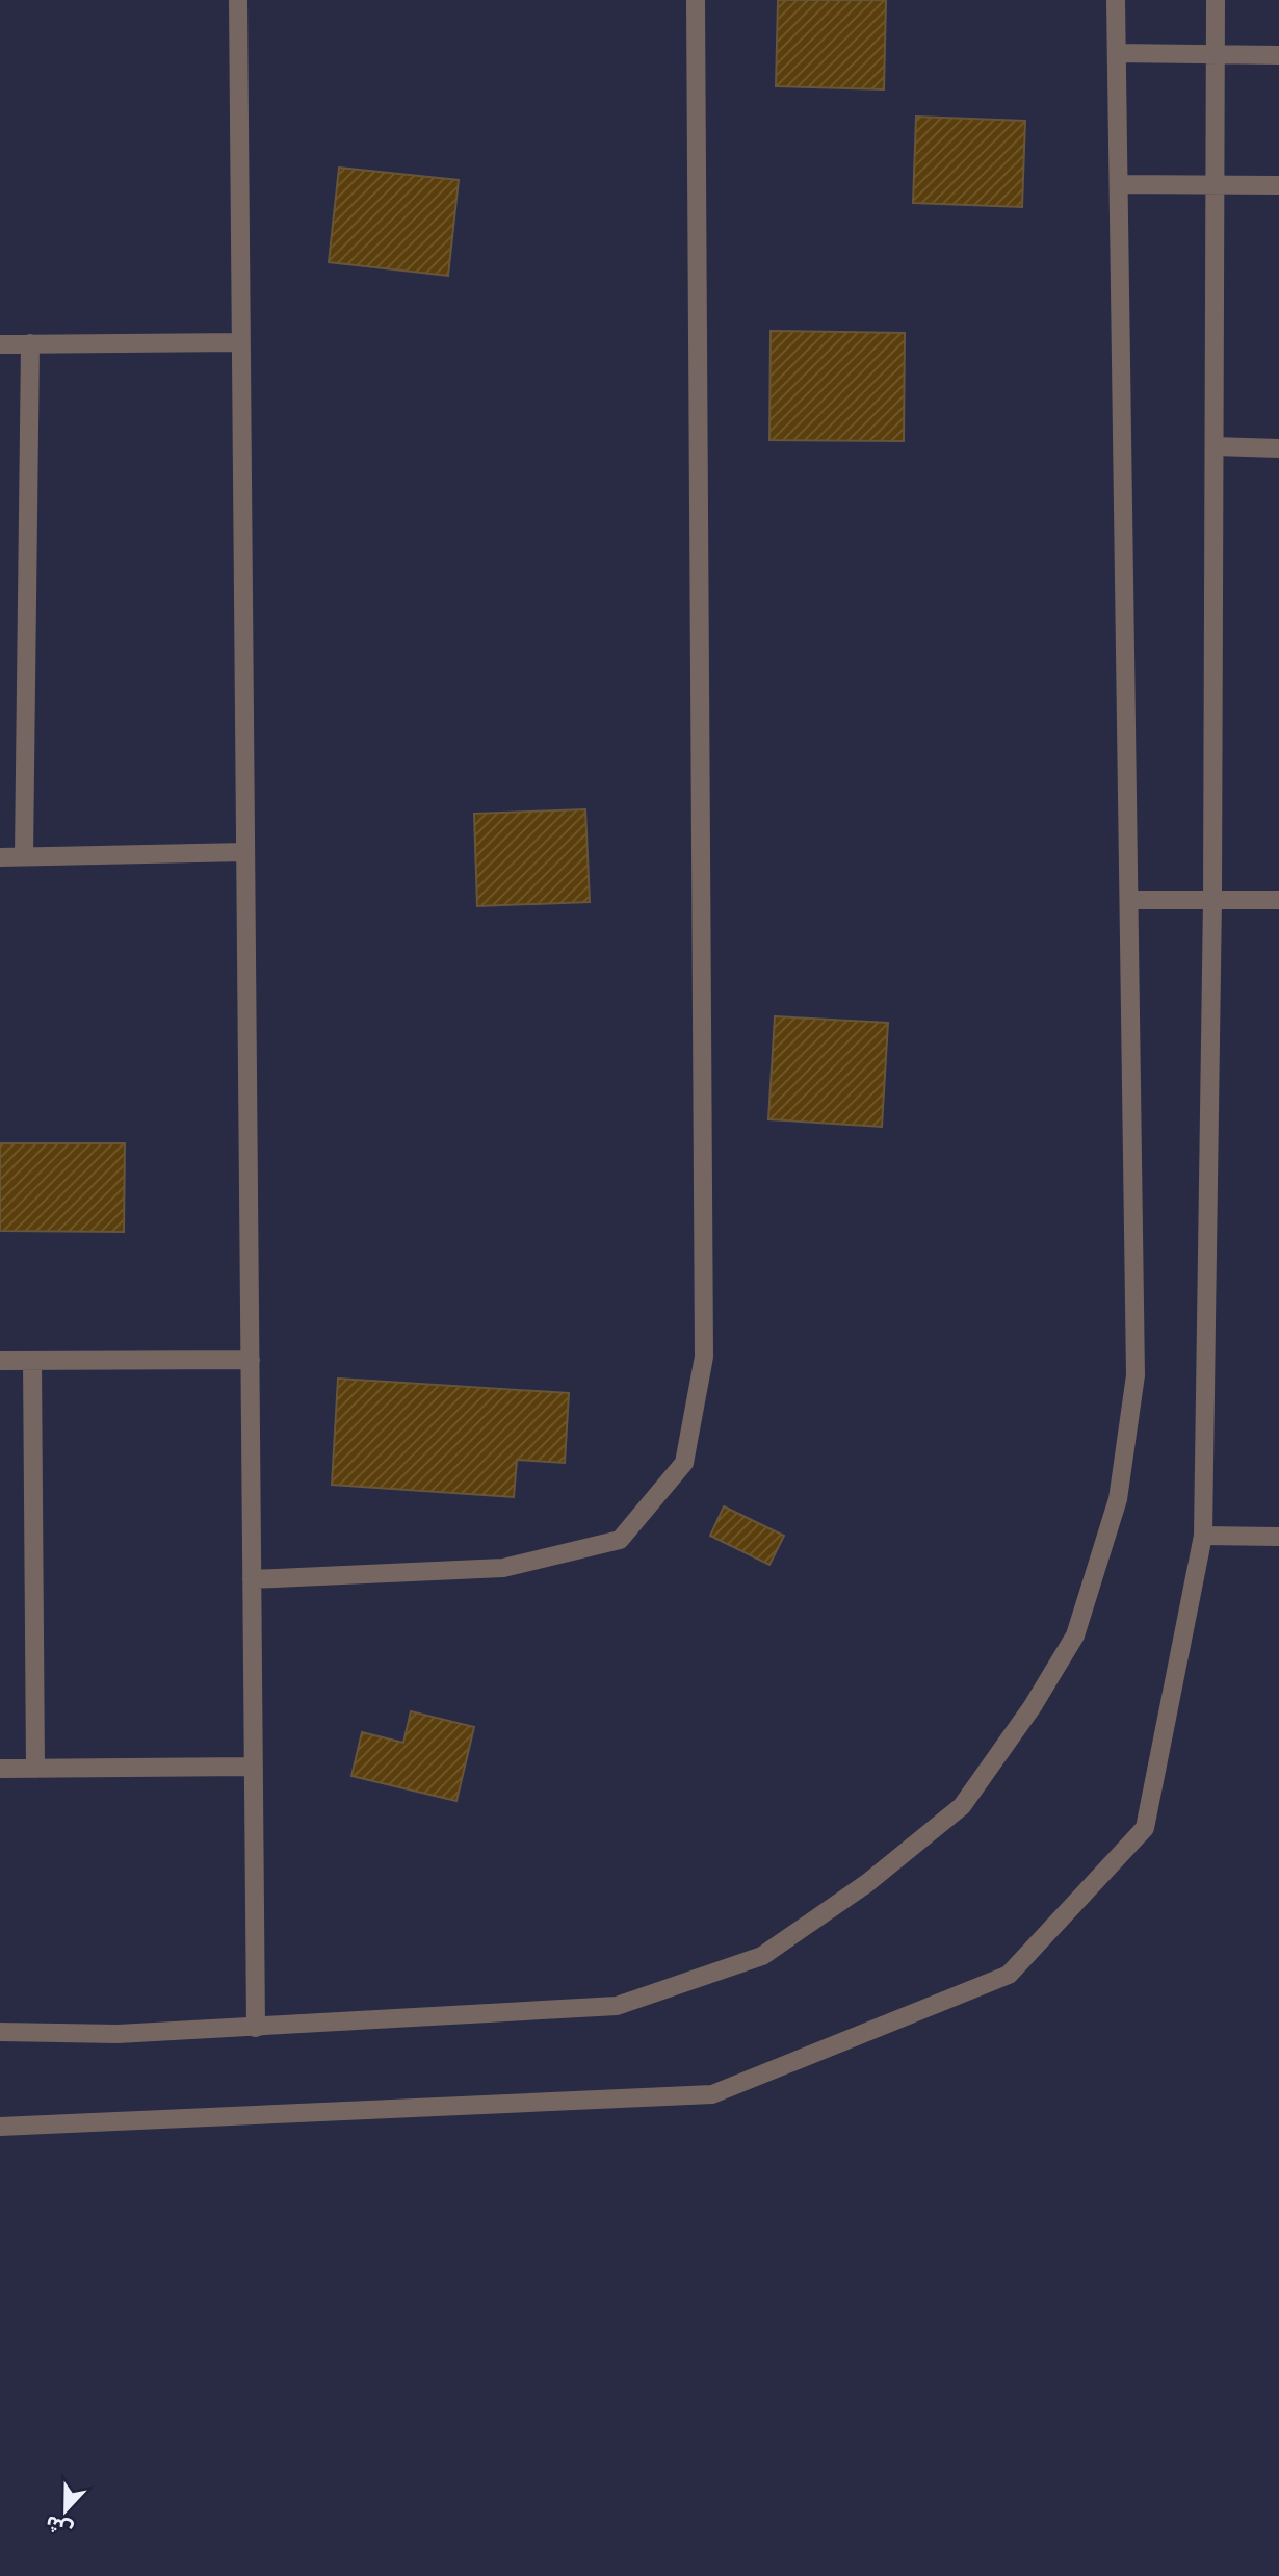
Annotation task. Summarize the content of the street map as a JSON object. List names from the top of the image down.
{
  "north": "bottom"
}
